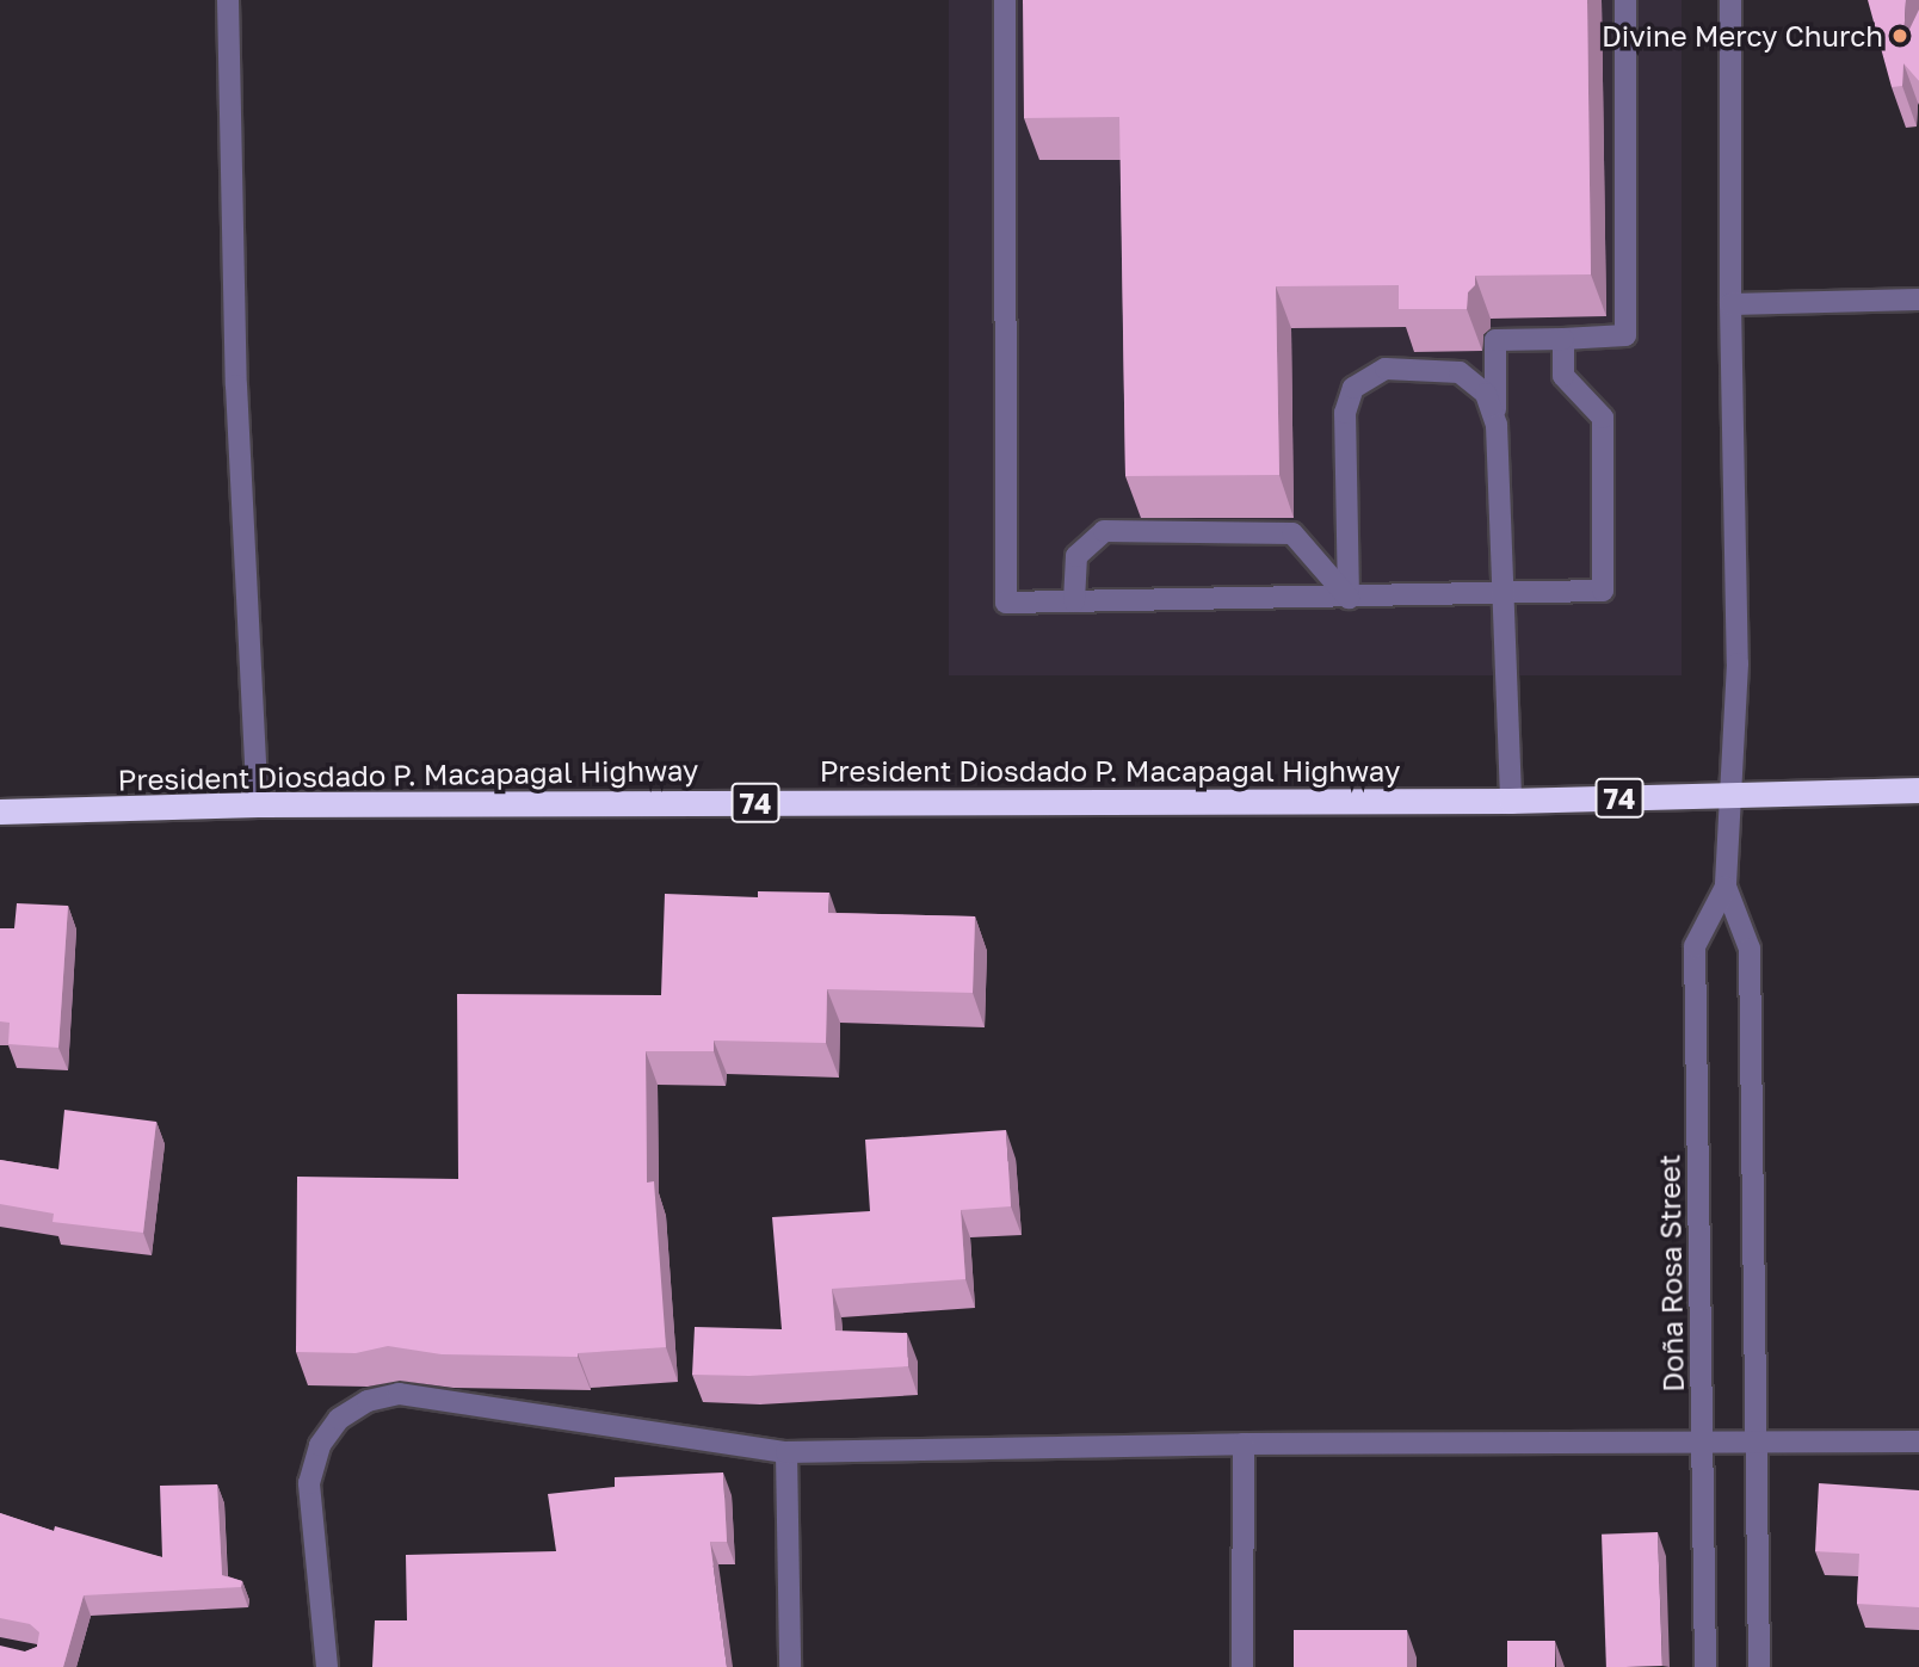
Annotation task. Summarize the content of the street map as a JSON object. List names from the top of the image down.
{
  "streets": {
    "highway": ["President Diosdado P. Macapagal Highway", "74"],
    "street": ["Doña Rosa Street"]
  },
  "crossings": [
    ["President Diosdado P. Macapagal Highway", "Doña Rosa Street"]
  ],
  "places": ["Divine Mercy Church"]
}
